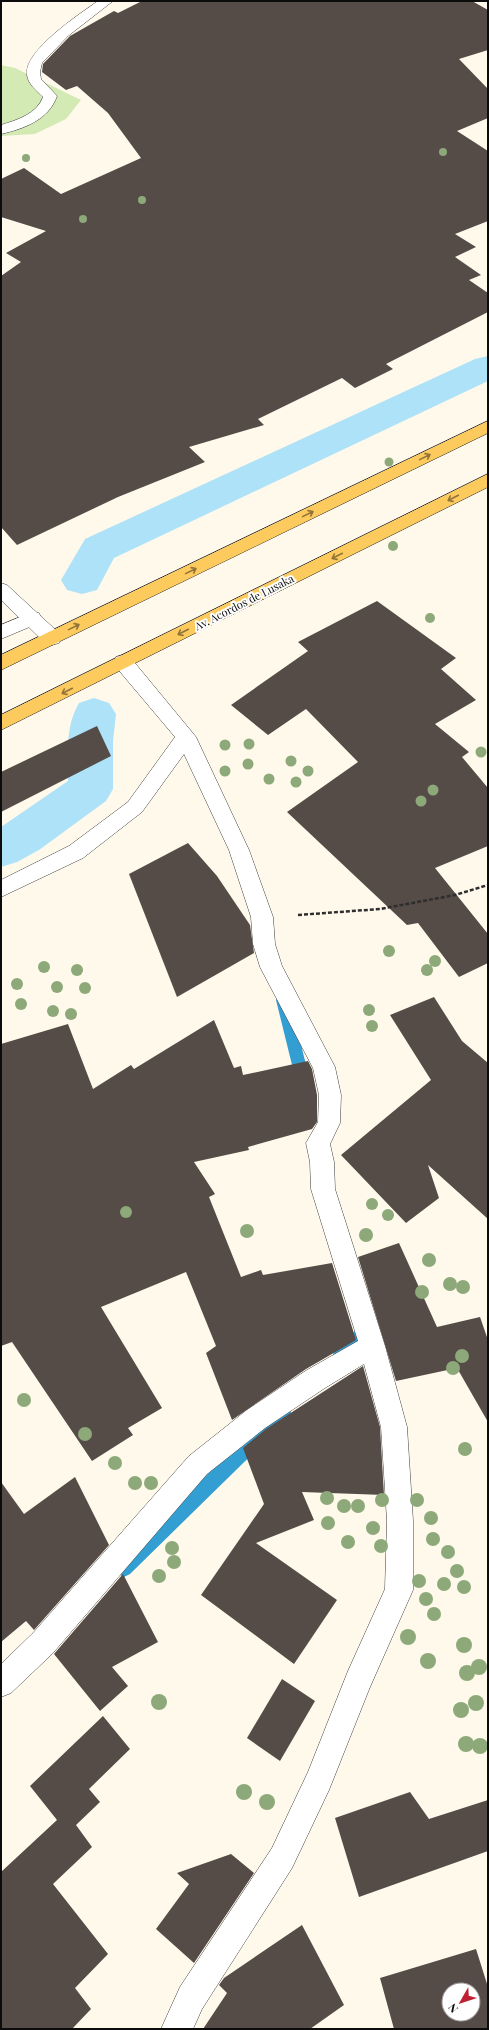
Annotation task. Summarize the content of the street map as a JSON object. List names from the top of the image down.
{
  "streets": {
    "main road": ["Av. Acordos de Lusaka"]
  },
  "north": "bottom left"
}
